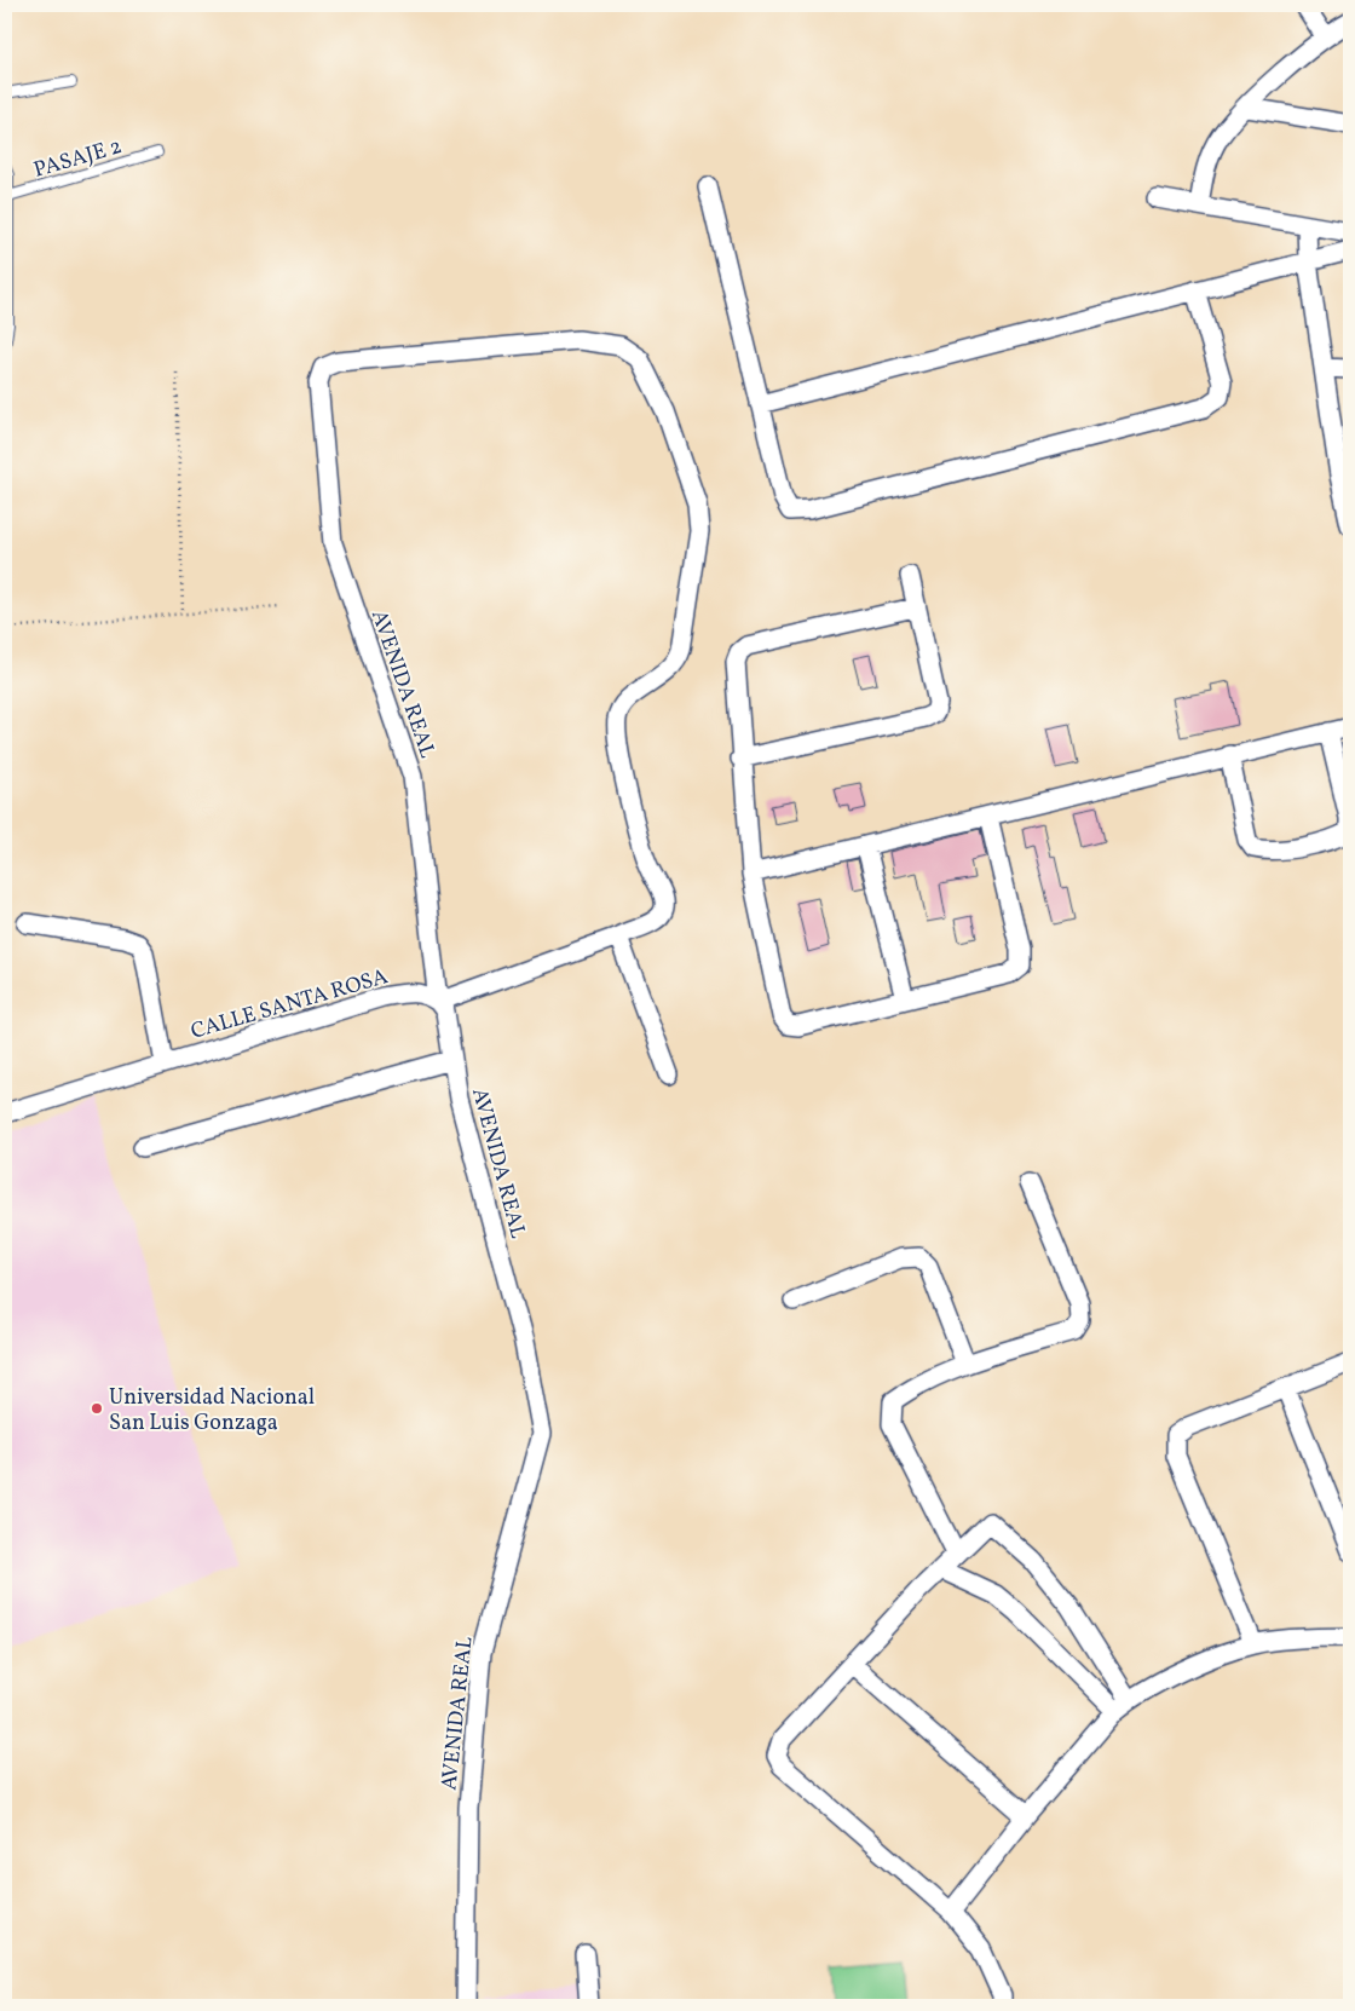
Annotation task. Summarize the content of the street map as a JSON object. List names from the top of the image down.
{
  "streets": {
    "street": ["AVENIDA REAL", "CALLE SANTA ROSA"],
    "lane": ["PASAJE 2"]
  },
  "crossings": [
    ["AVENIDA REAL", "CALLE SANTA ROSA"]
  ],
  "places": ["Universidad Nacional San Luis Gonzaga"]
}
